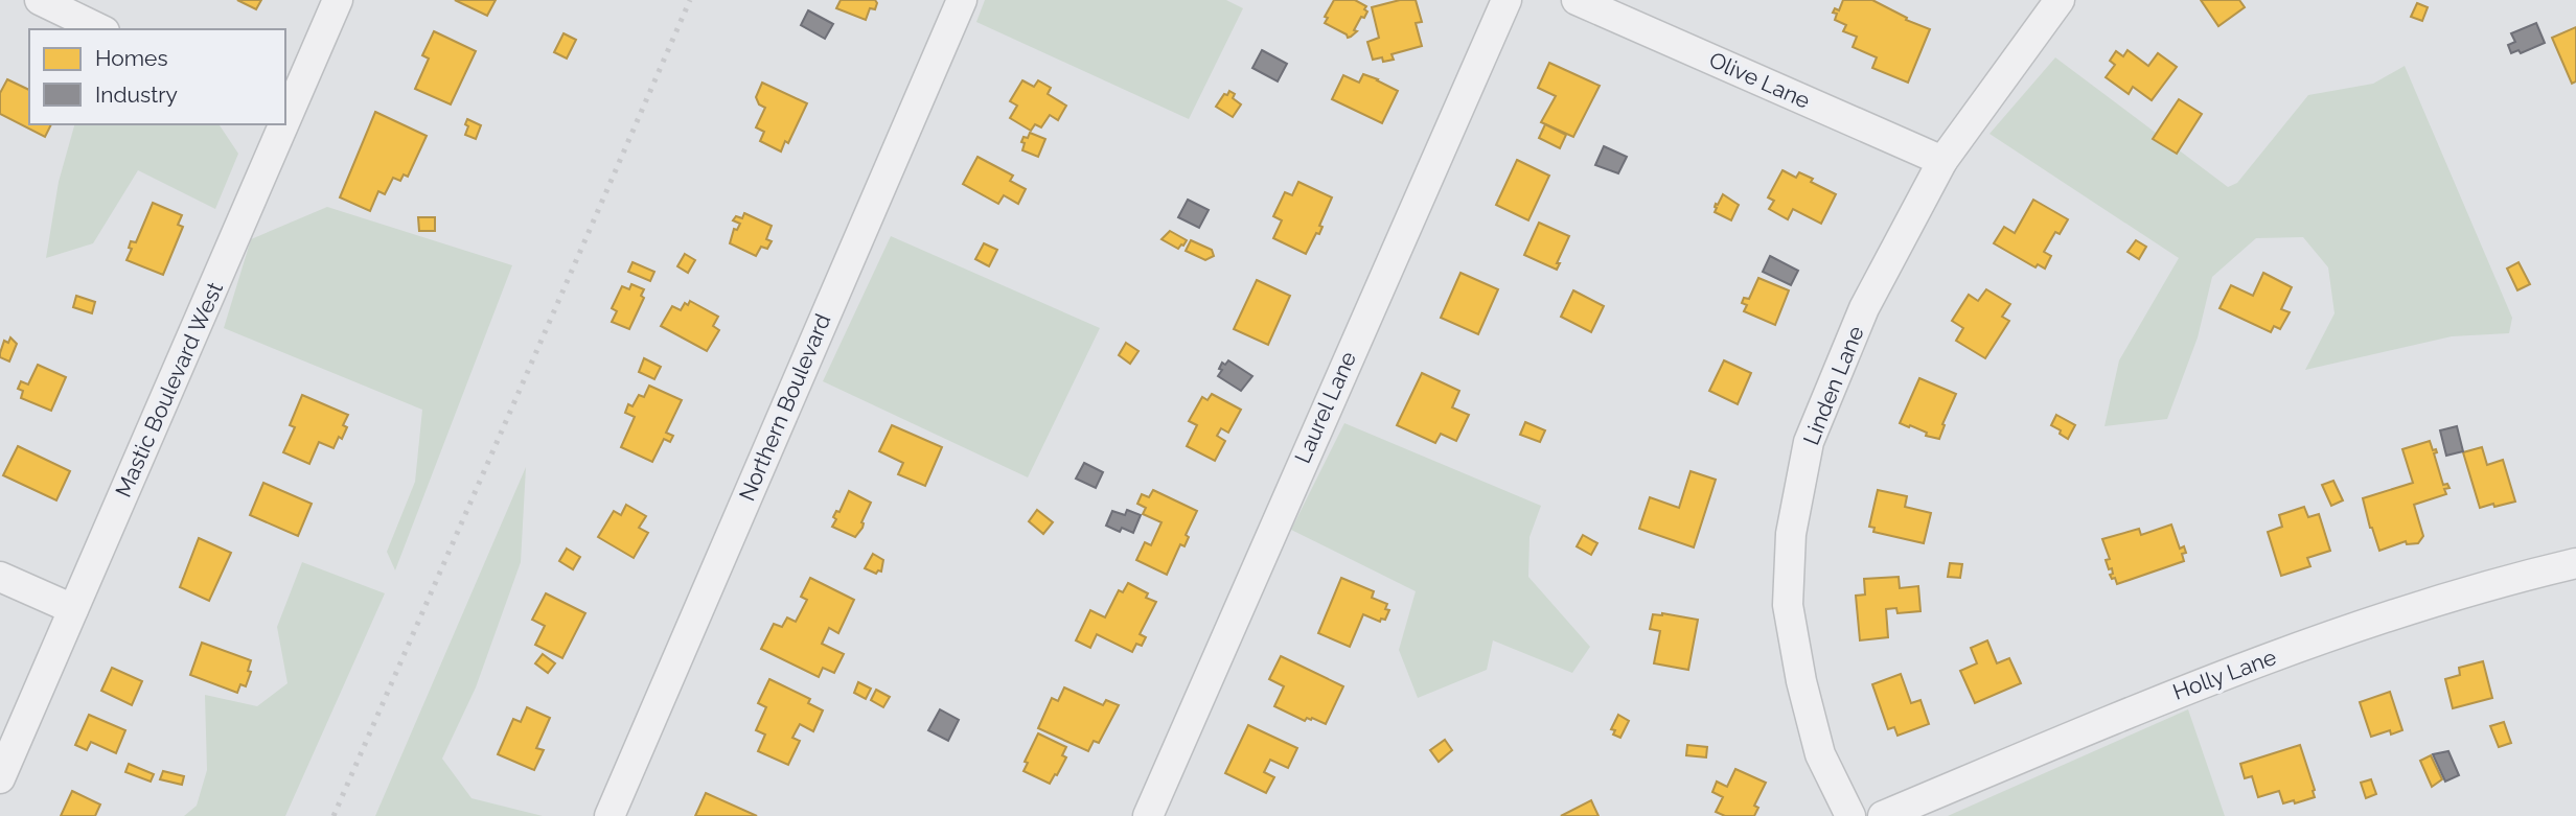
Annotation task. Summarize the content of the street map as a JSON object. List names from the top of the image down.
{
  "streets": {
    "street": [
      "Olive Lane",
      "Linden Lane",
      "Mastic Boulevard West",
      "Northern Boulevard",
      "Laurel Lane",
      "Holly Lane"
    ]
  },
  "crossings": [
    ["Olive Lane", "Linden Lane"]
  ],
  "legend": ["Homes", "Industry"]
}
